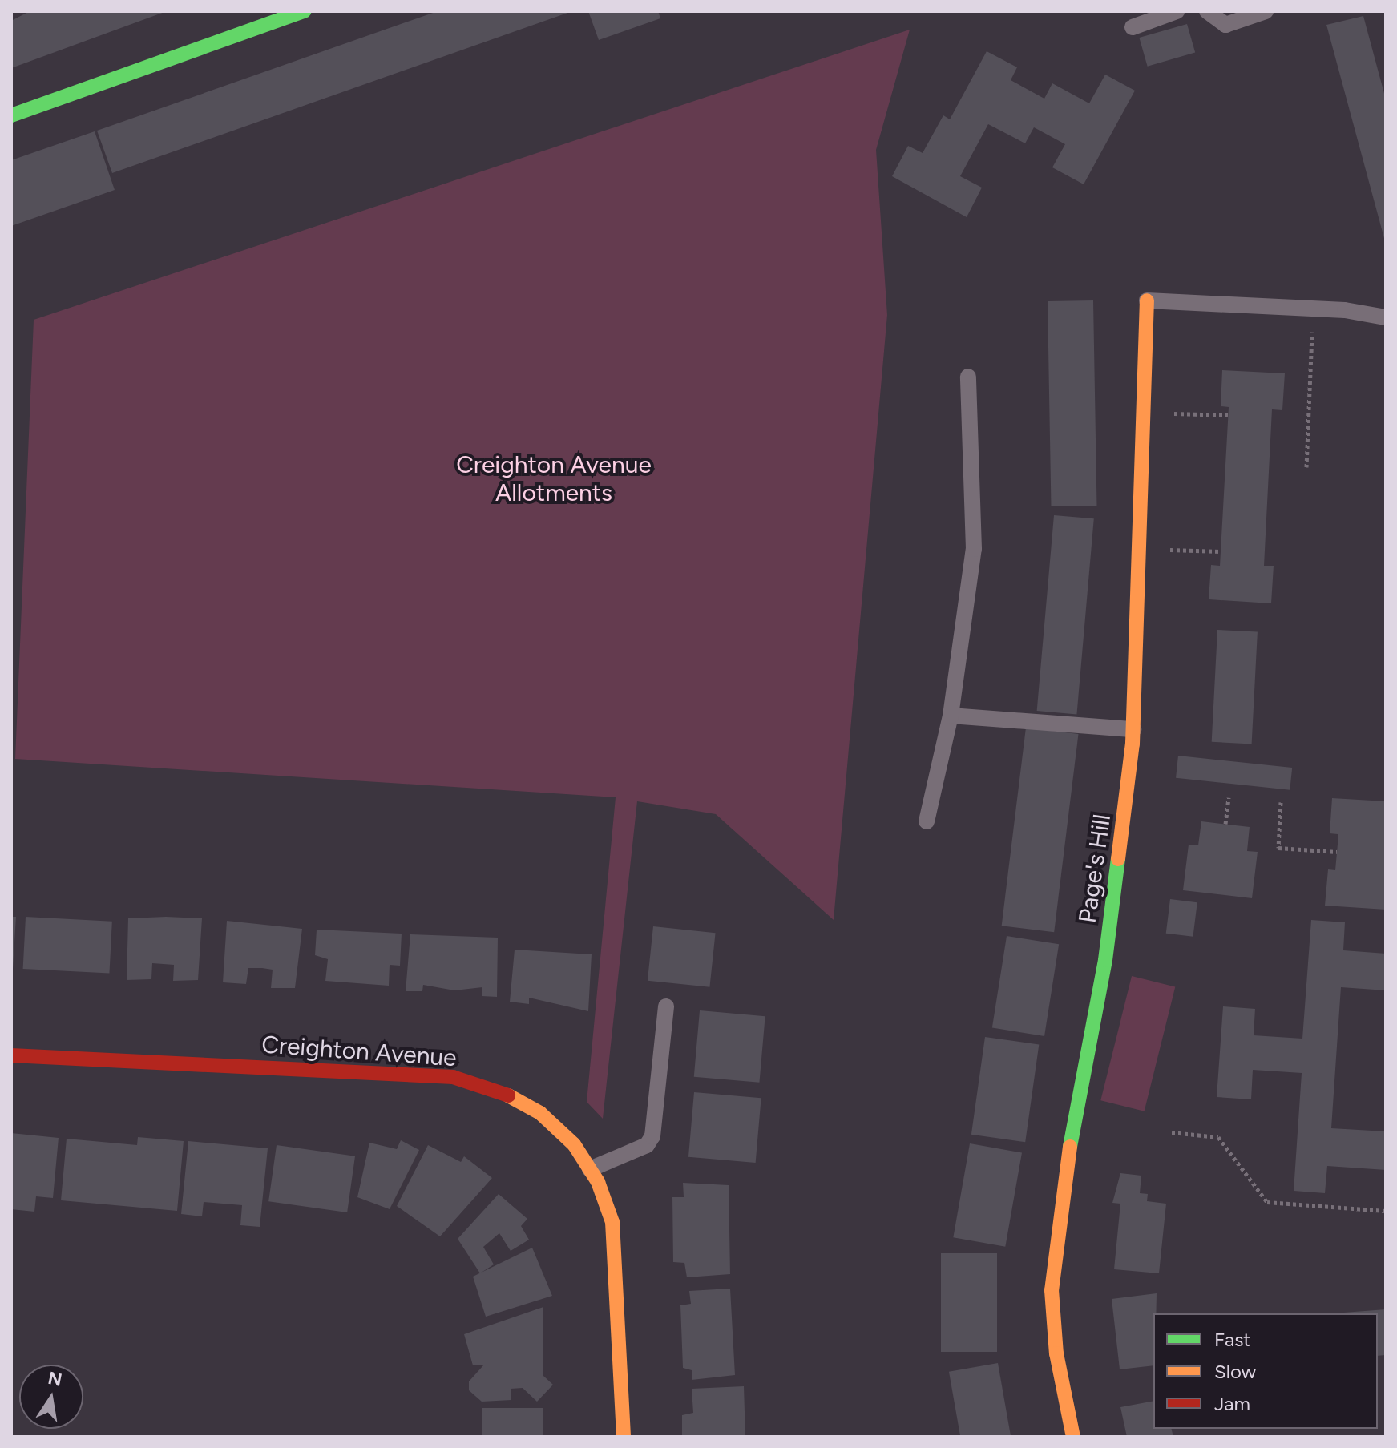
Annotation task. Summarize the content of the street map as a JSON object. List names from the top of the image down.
{
  "streets": {
    "street": ["Page's Hill", "Creighton Avenue"]
  },
  "parks": ["Creighton Avenue Allotments"],
  "legend": ["Fast", "Slow", "Jam"],
  "north": "top"
}
